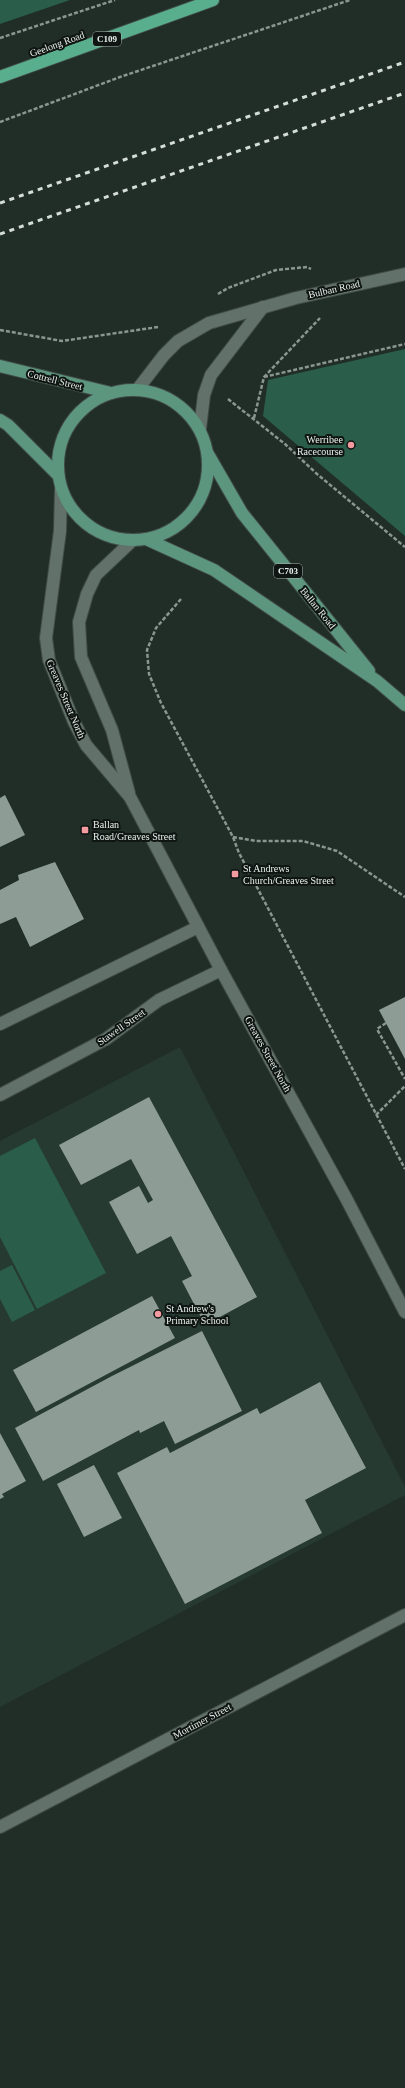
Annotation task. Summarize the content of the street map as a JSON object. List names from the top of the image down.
{
  "streets": {
    "highway": ["C109", "Geelong Road"],
    "main road": ["Cottrell Street", "C703", "Ballan Road"],
    "street": [
      "Bulban Road",
      "Greaves Street North",
      "Stawell Street",
      "Mortimer Street"
    ]
  },
  "crossings": [
    ["Bulban Road", "C703"],
    ["Cottrell Street", "C703"],
    ["C703", "Ballan Road"],
    ["C703", "Greaves Street North"],
    ["Greaves Street North", "Stawell Street"]
  ],
  "places": {
    "other": ["Werribee Racecourse", "St Andrew's Primary School"],
    "transit": ["Ballan Road/Greaves Street", "St Andrews Church/Greaves Street"]
  }
}
